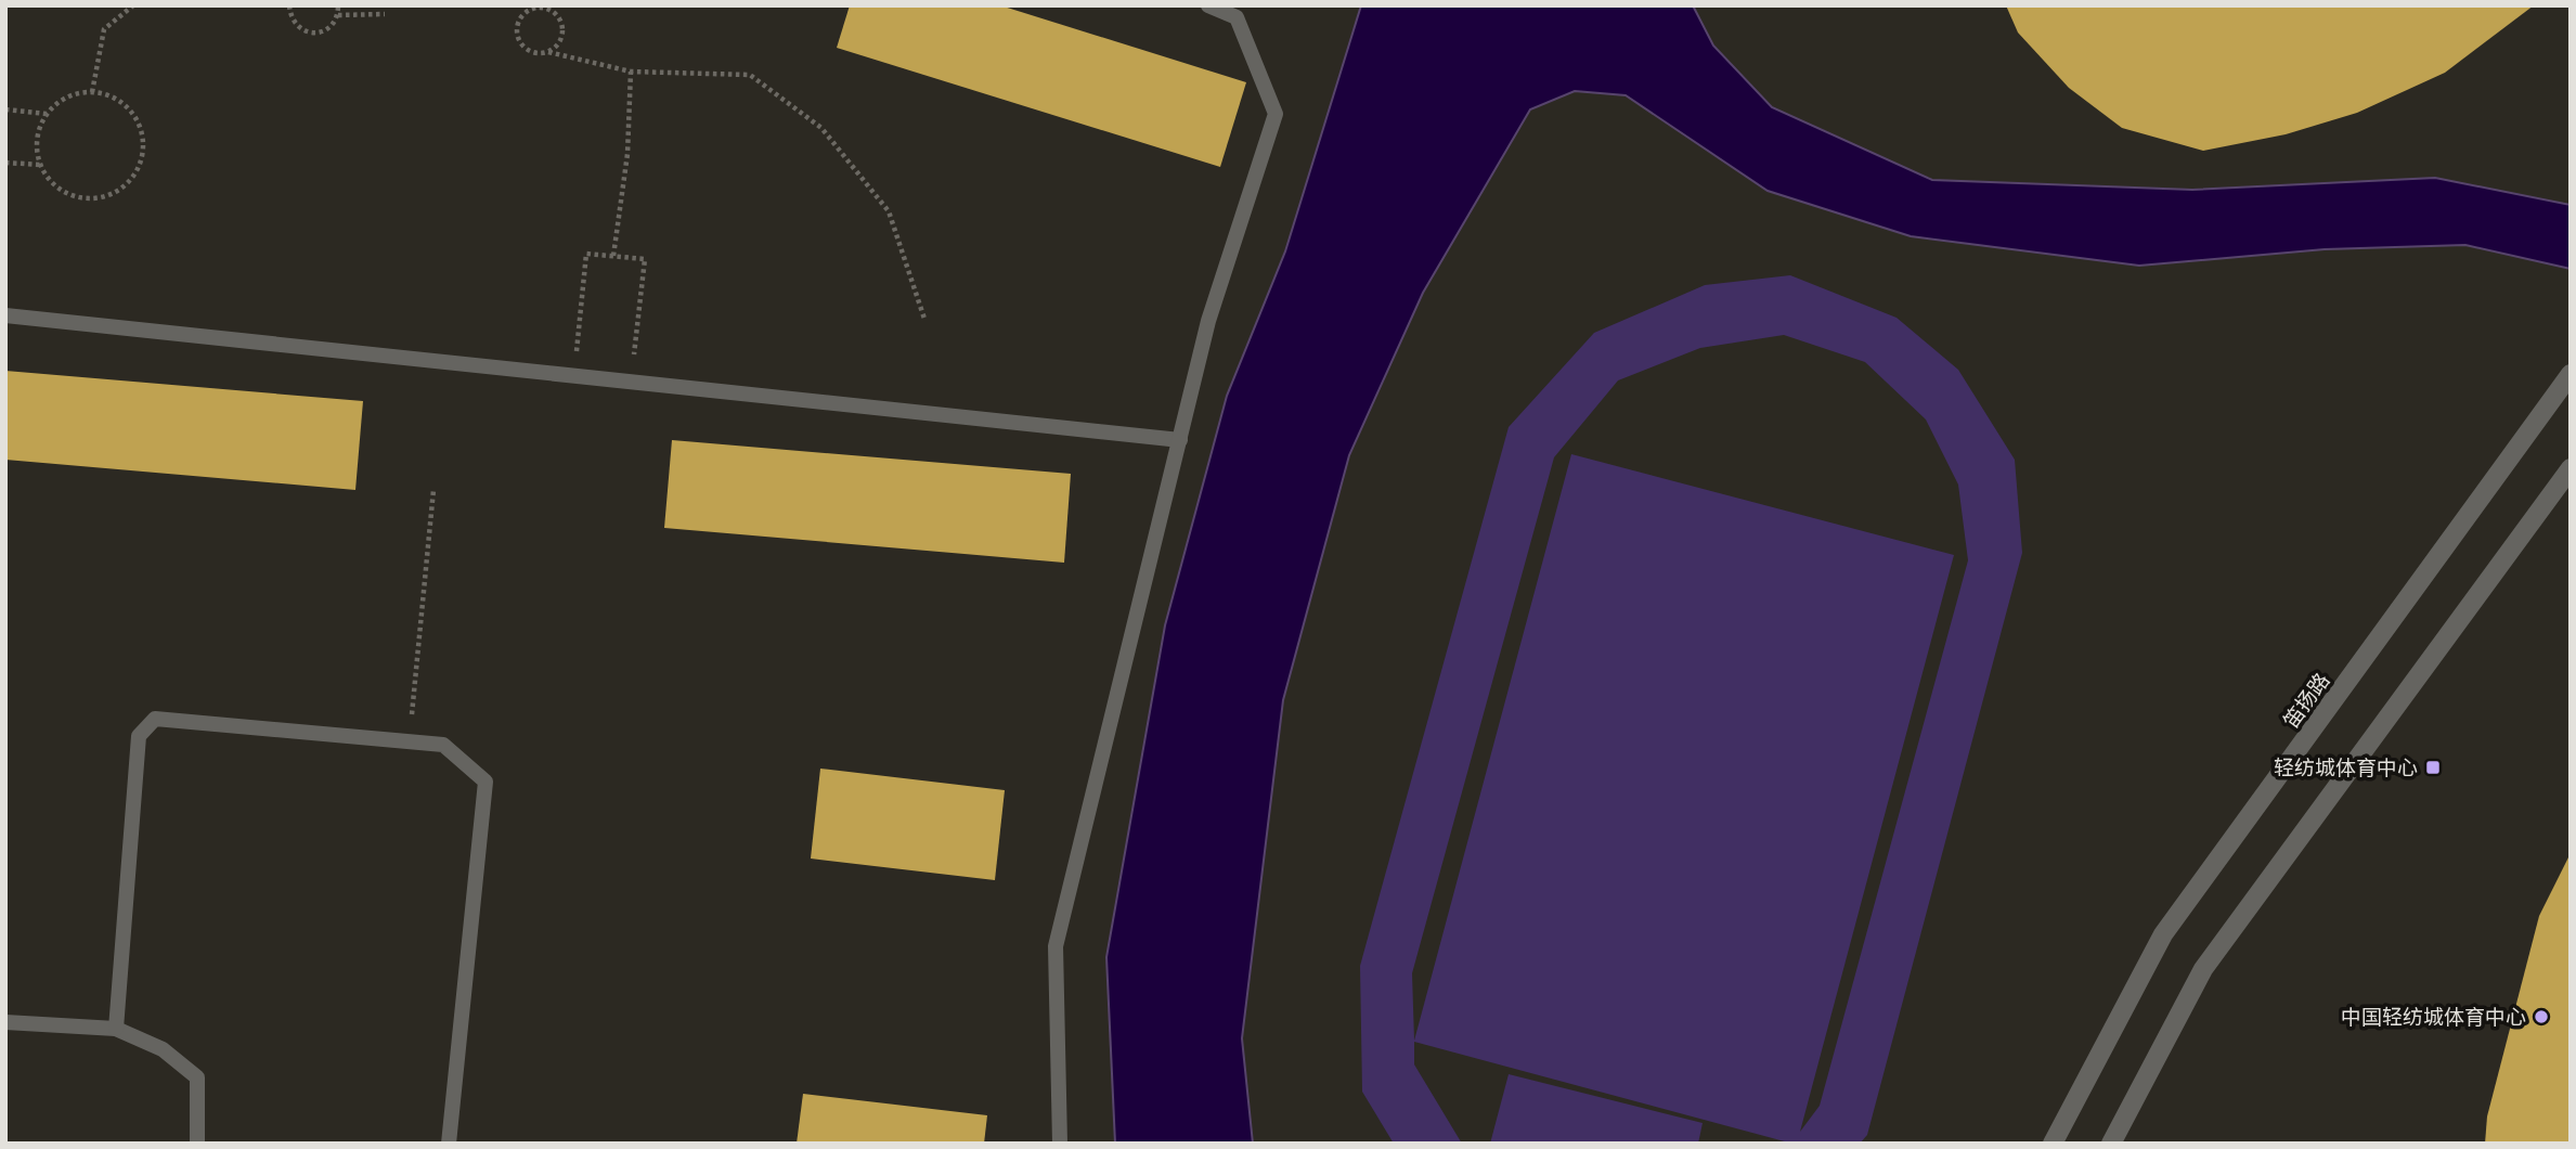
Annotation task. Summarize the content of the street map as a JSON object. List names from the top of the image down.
{
  "streets": {
    "street": ["笛扬路"]
  },
  "places": {
    "transit": ["轻纺城体育中心"],
    "other": ["中国轻纺城体育中心"]
  }
}
